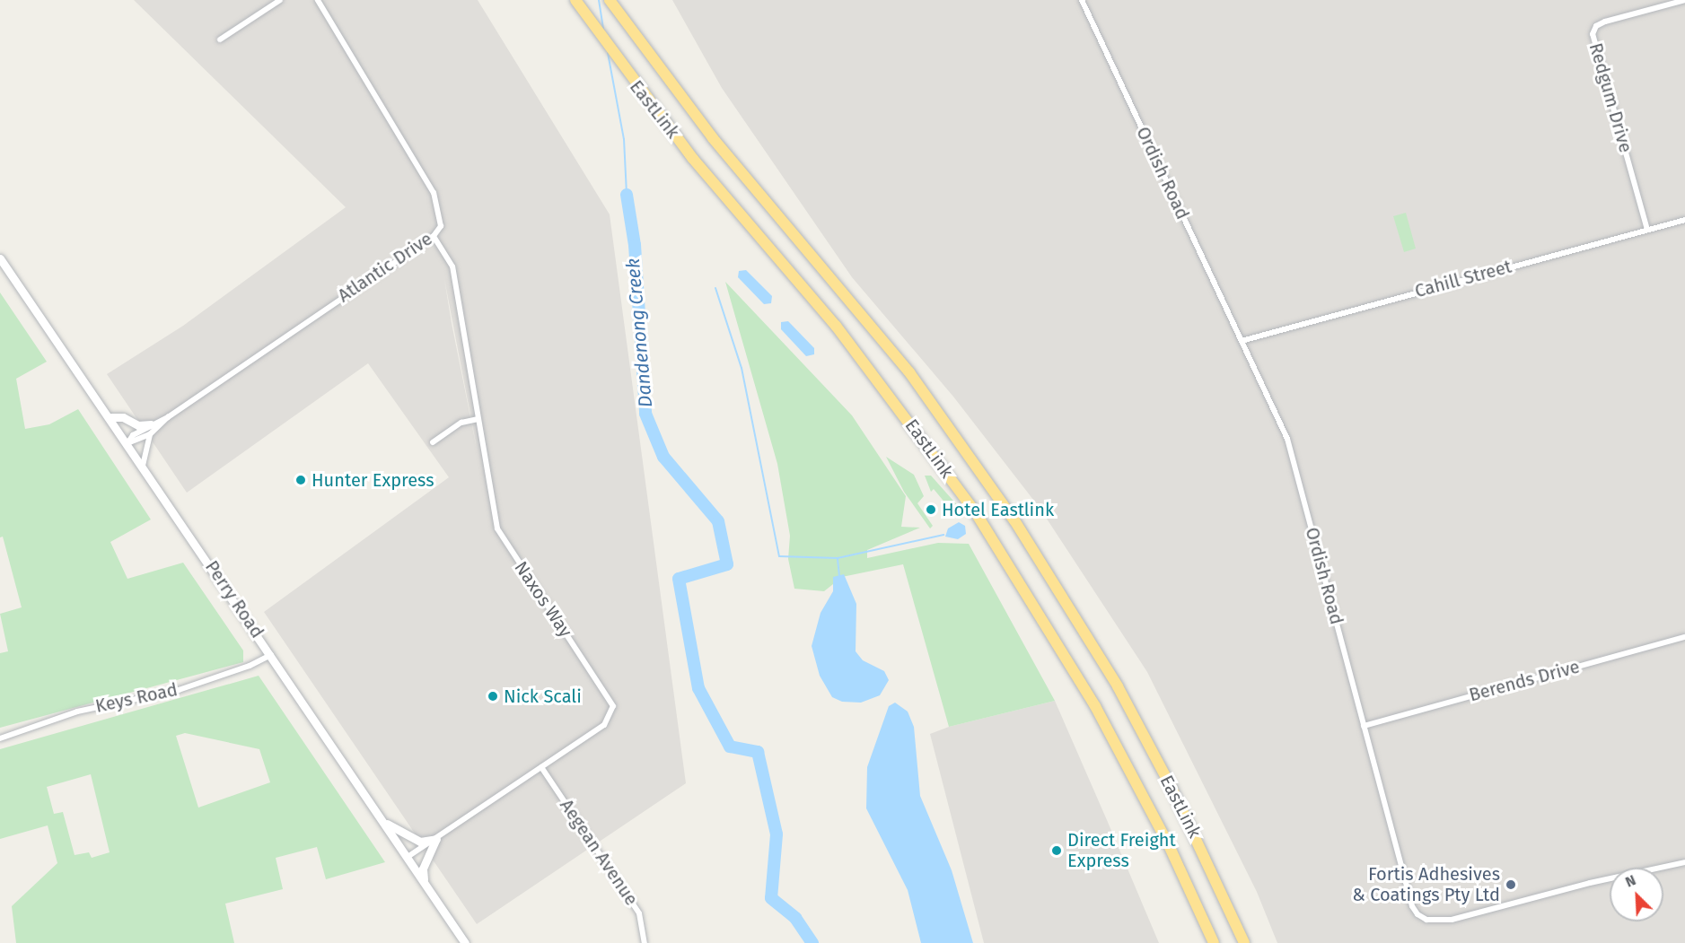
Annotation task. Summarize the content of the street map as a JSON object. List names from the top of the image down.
{
  "streets": {
    "highway": ["EastLink"],
    "main road": ["Perry Road"],
    "street": [
      "Redgum Drive",
      "Ordish Road",
      "Atlantic Drive",
      "Cahill Street",
      "Naxos Way",
      "Berends Drive",
      "Keys Road",
      "Aegean Avenue"
    ]
  },
  "crossings": [
    ["Redgum Drive", "Cahill Street"],
    ["Ordish Road", "Cahill Street"],
    ["Ordish Road", "Berends Drive"],
    ["Atlantic Drive", "Perry Road"],
    ["Atlantic Drive", "Naxos Way"],
    ["Perry Road", "Naxos Way"],
    ["Perry Road", "Keys Road"],
    ["Naxos Way", "Aegean Avenue"]
  ],
  "water": ["Dandenong Creek"],
  "places": [
    "Hunter Express",
    "Hotel Eastlink",
    "Nick Scali",
    "Direct Freight Express",
    "Fortis Adhesives & Coatings Pty Ltd"
  ],
  "north": "top left"
}
